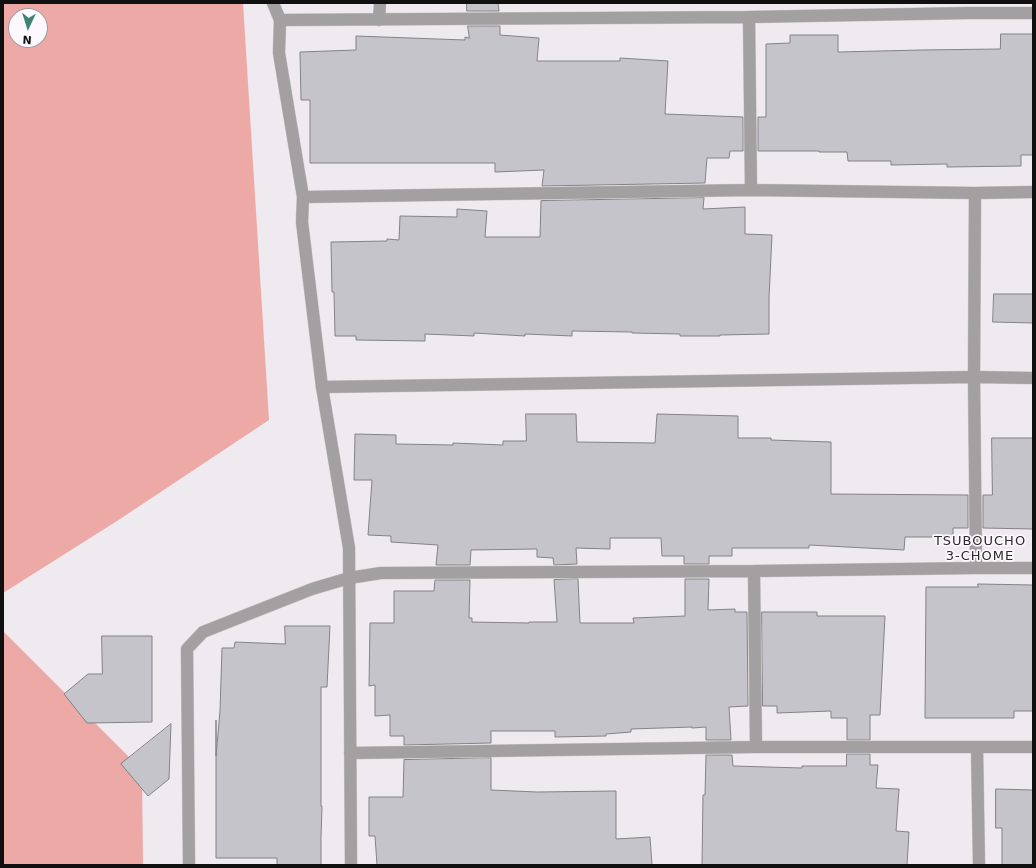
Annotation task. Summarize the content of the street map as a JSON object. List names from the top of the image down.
{
  "districts": ["TSUBOUCHO 3-CHOME"],
  "north": "bottom"
}
